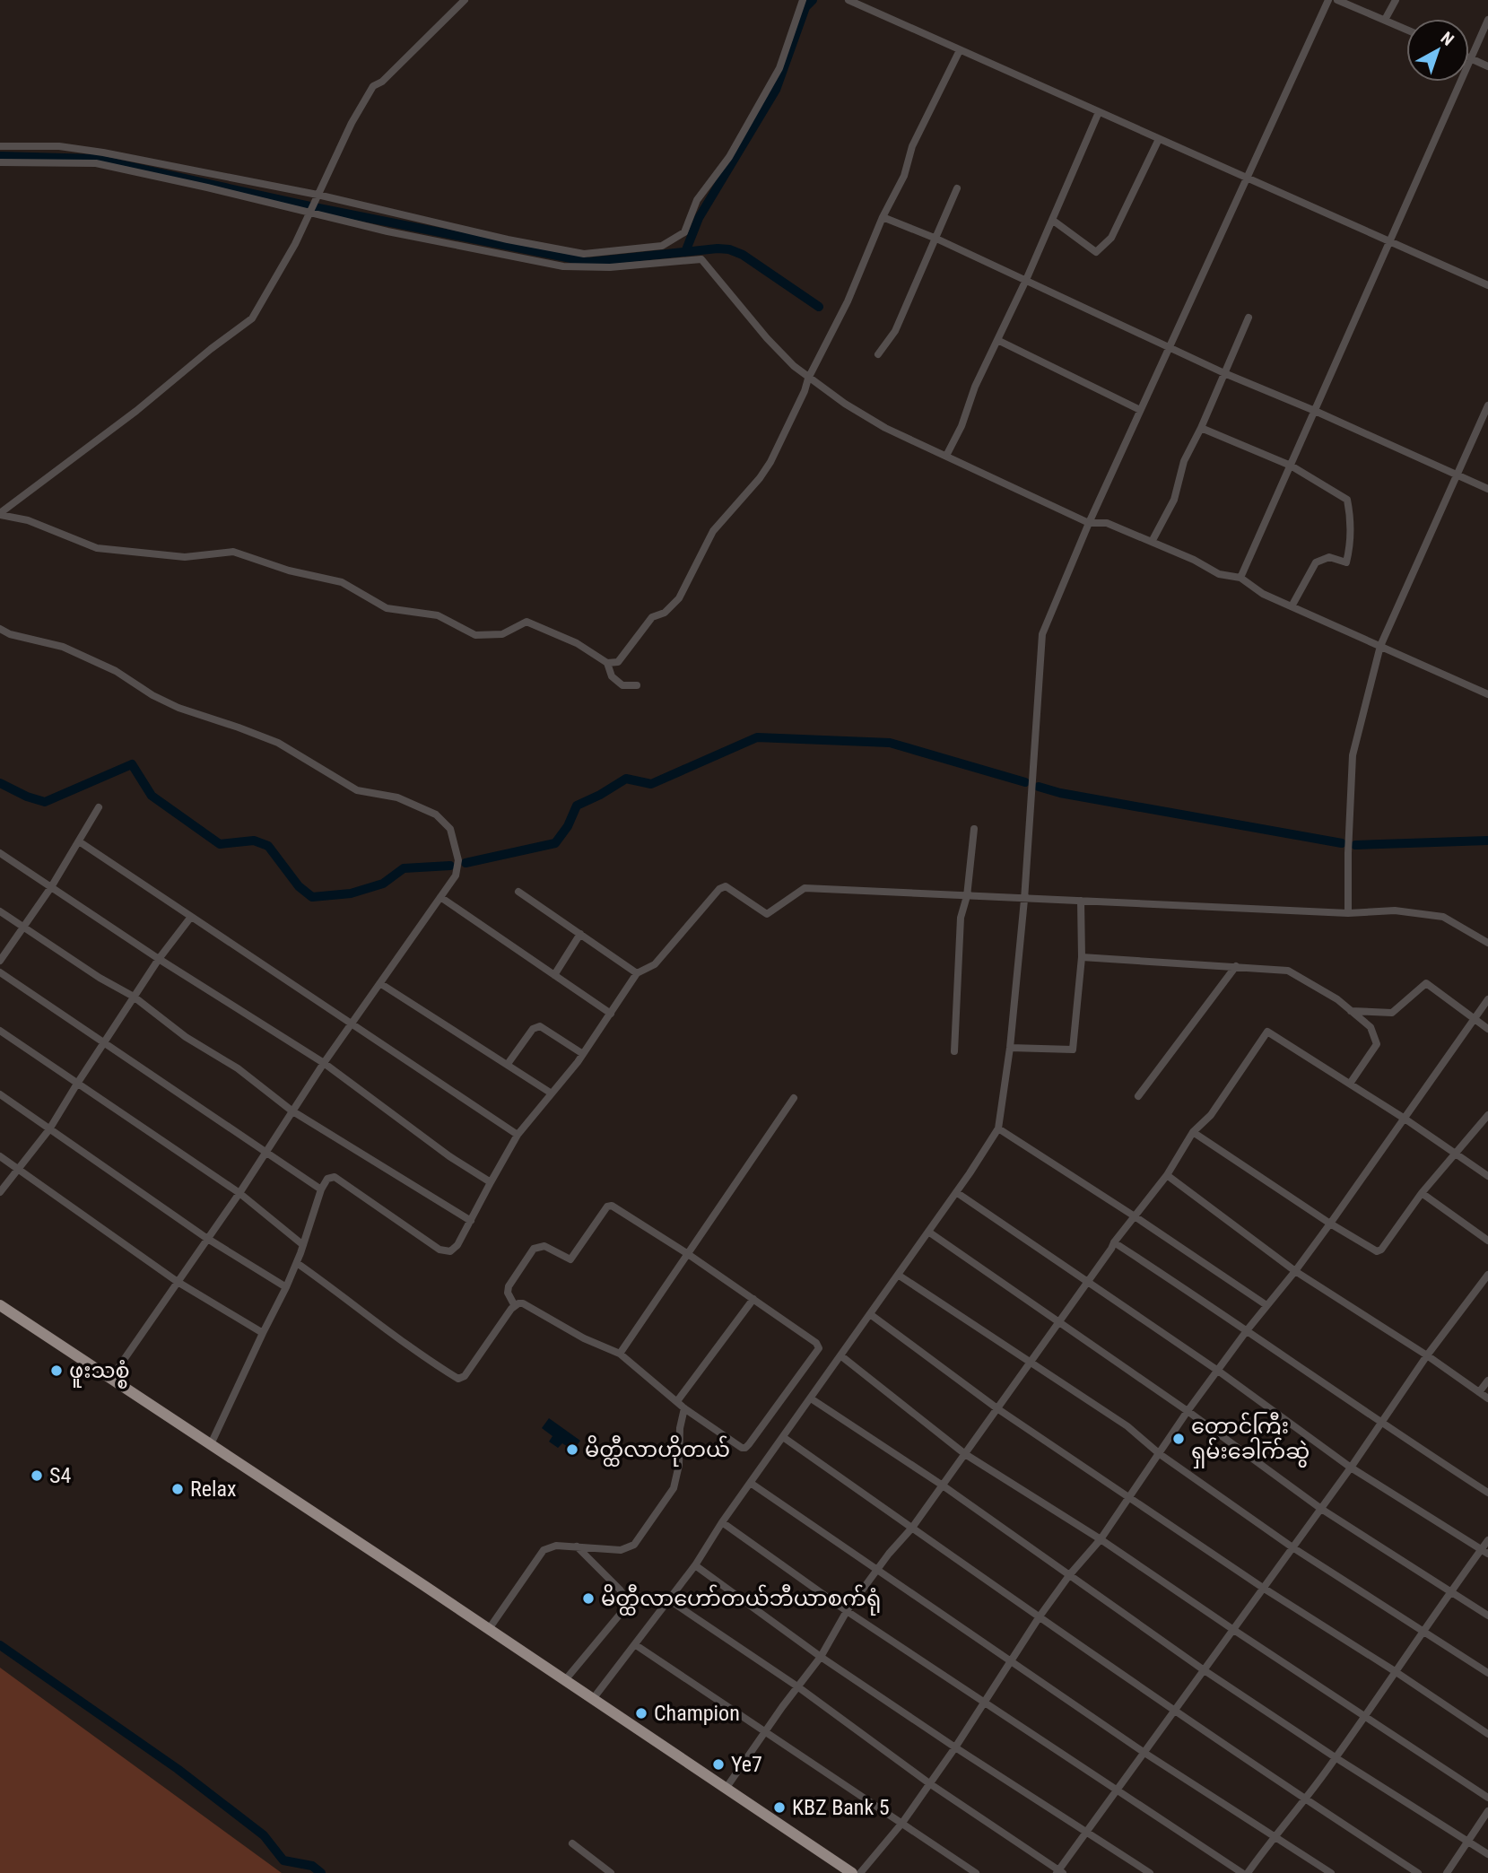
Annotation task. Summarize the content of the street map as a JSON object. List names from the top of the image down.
{
  "places": [
    "ဖူးသစ္စံ",
    "တောင်ကြီး ရှမ်းခေါက်ဆွဲ",
    "မိတ္ထီလာဟိုတယ်",
    "S4",
    "Relax",
    "မိတ္ထီလာဟော်တယ်ဘီယာစက်ရုံ",
    "Champion",
    "Ye7",
    "KBZ Bank 5"
  ],
  "north": "top right"
}
